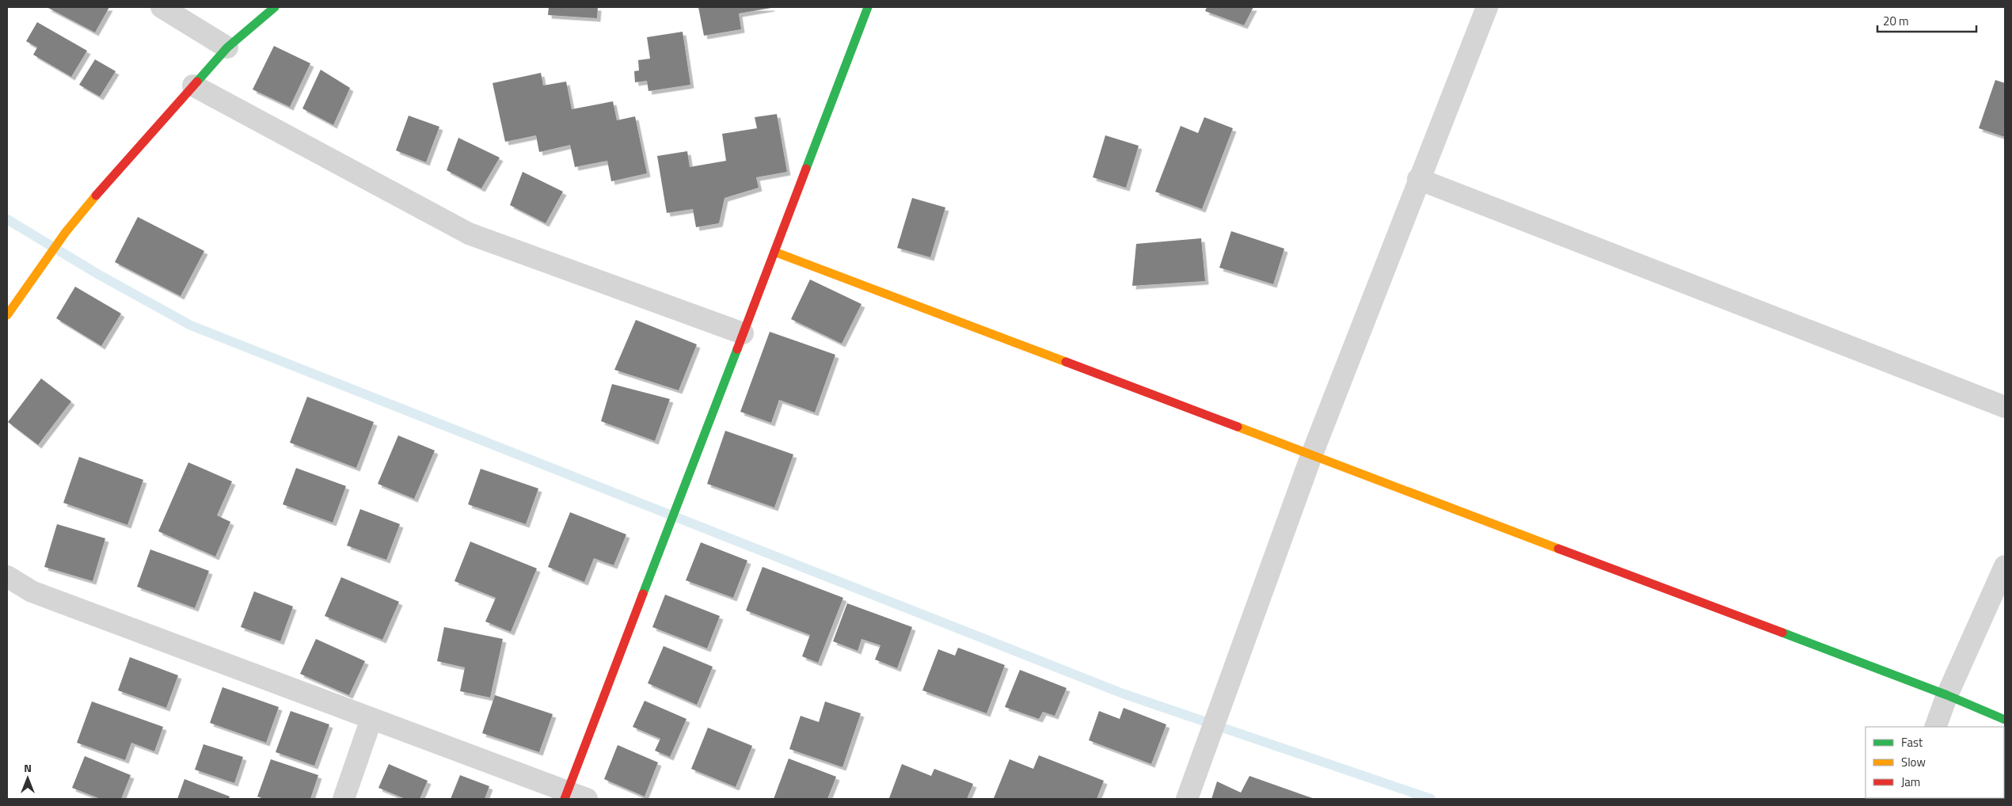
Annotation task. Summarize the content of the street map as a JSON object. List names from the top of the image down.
{
  "legend": ["Fast", "Slow", "Jam"],
  "scale_bar": "20 m",
  "north": "top"
}
